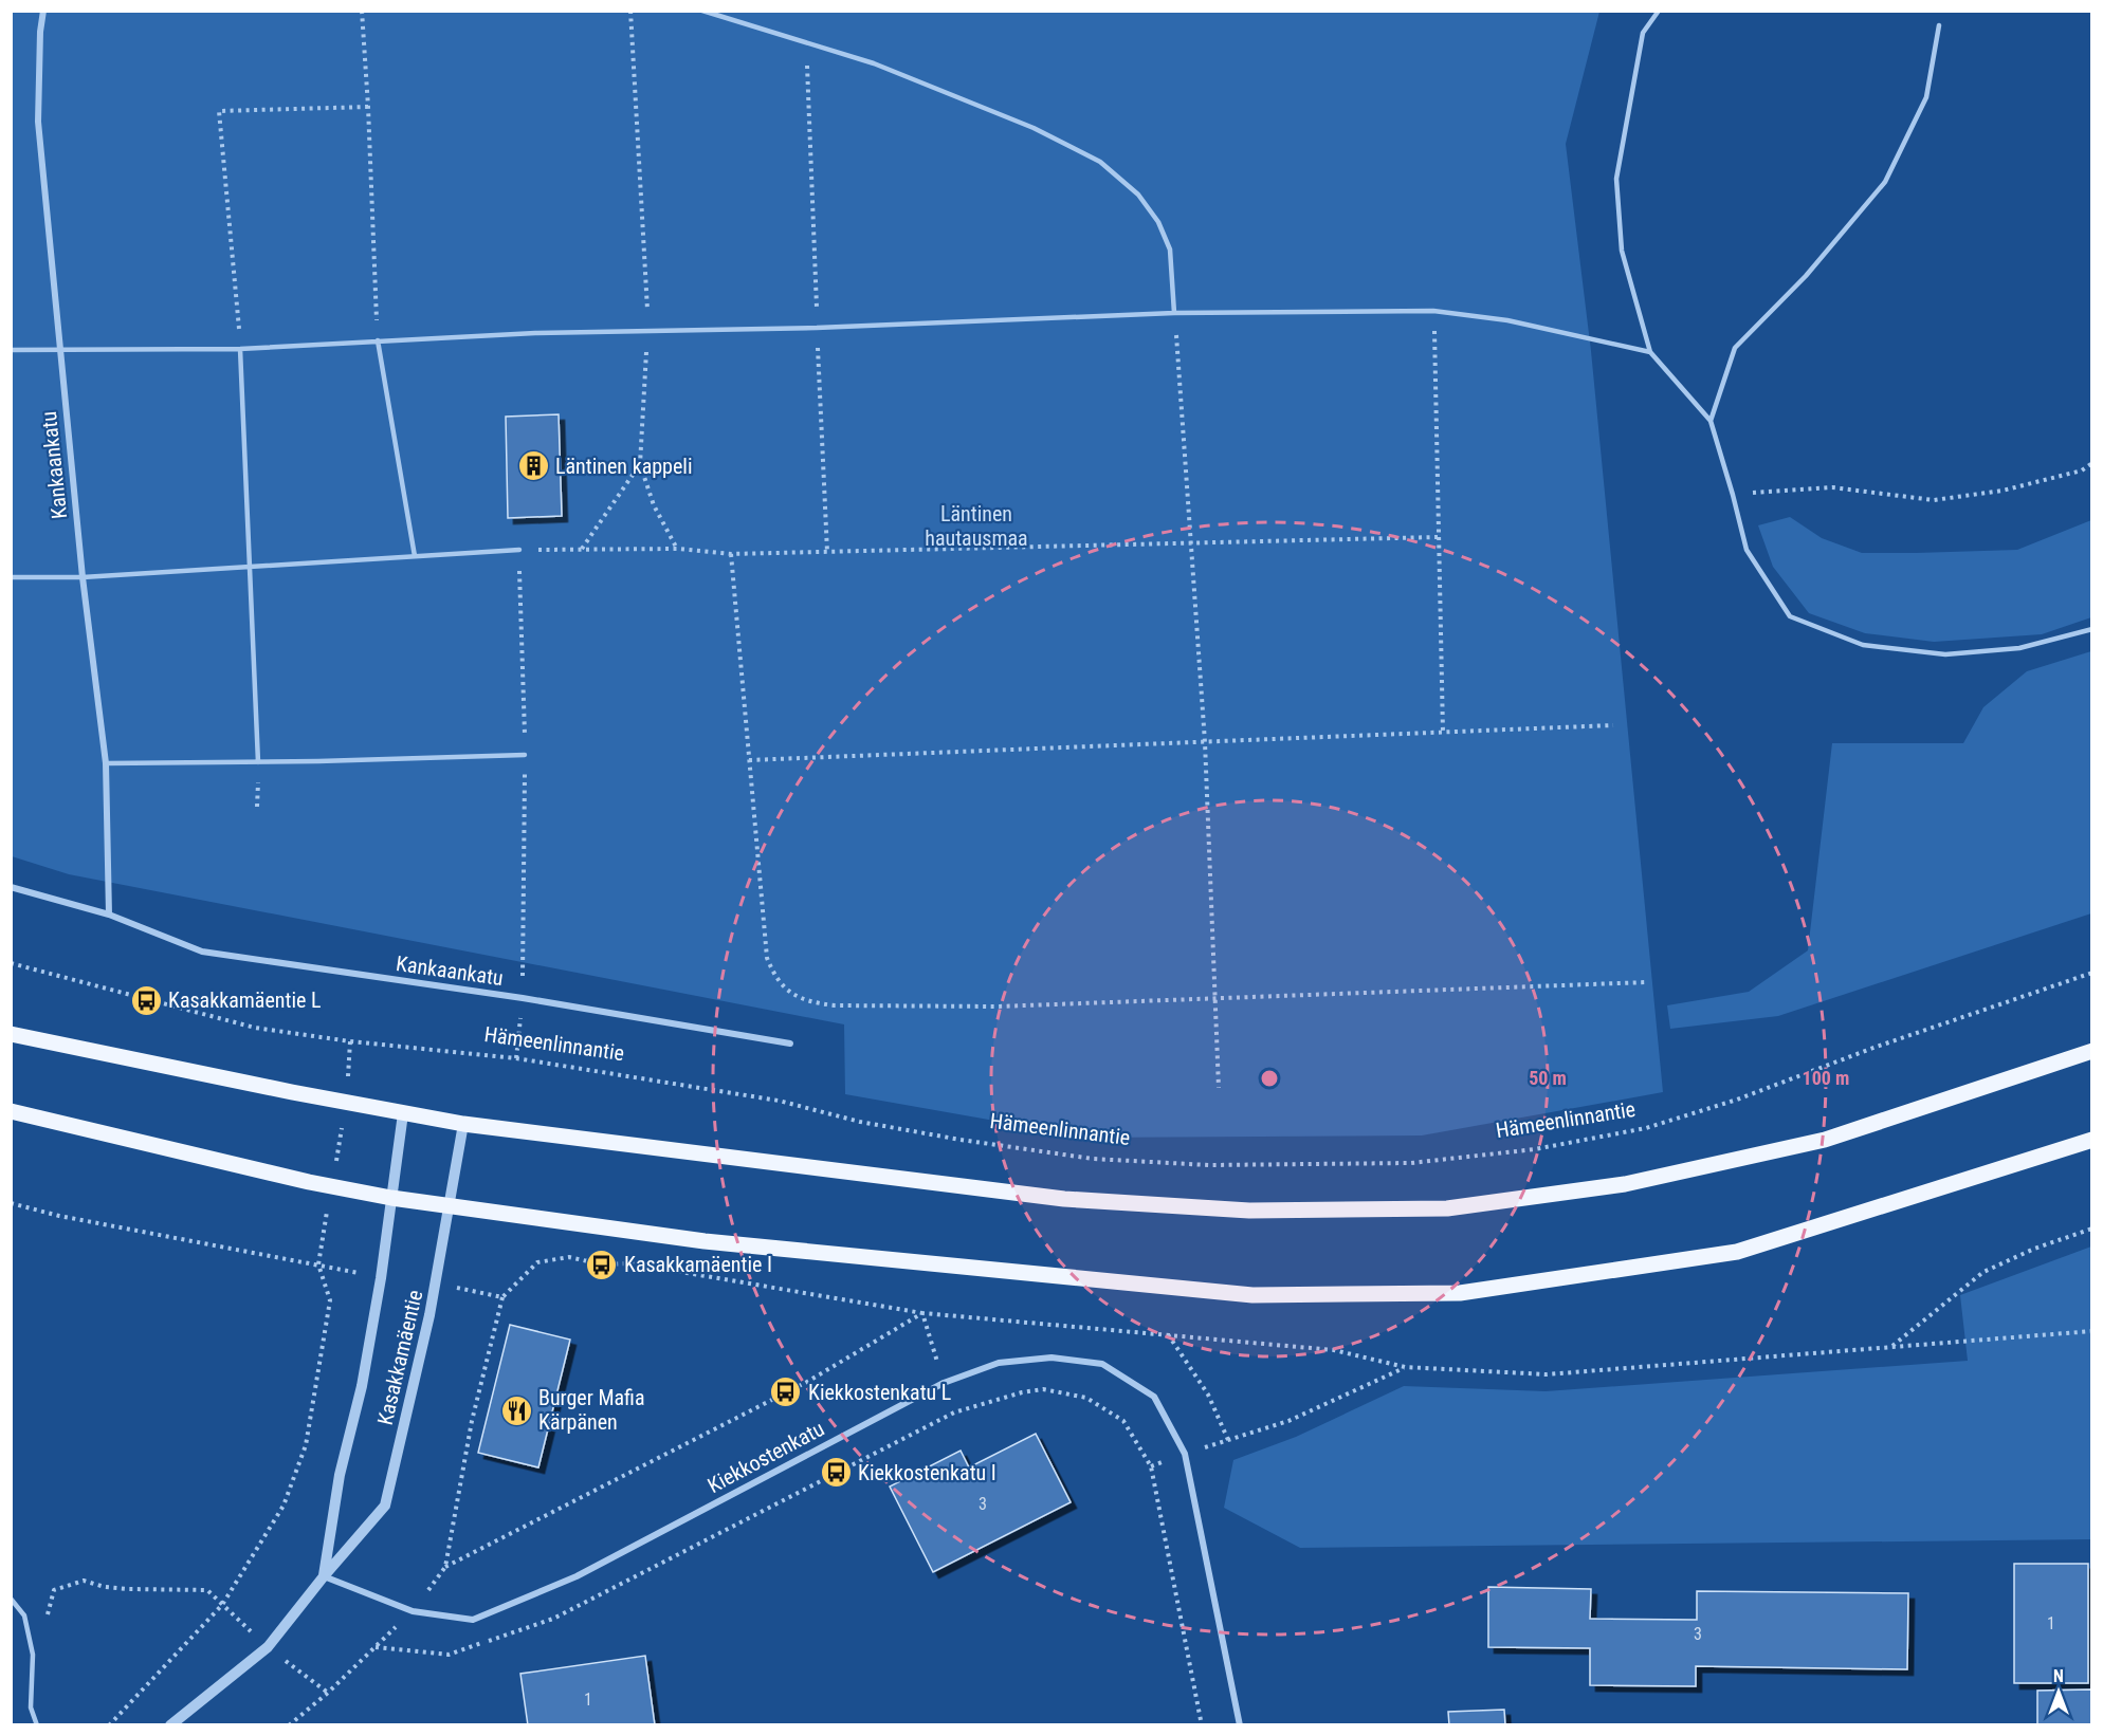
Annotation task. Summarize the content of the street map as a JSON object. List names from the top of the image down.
{
  "streets": {
    "street": ["Kankaankatu", "Kasakkamäentie", "Kiekkostenkatu"],
    "path": ["Hämeenlinnantie"]
  },
  "crossings": [
    ["Kasakkamäentie", "Kiekkostenkatu"]
  ],
  "parks": ["Läntinen hautausmaa"],
  "places": {
    "building": ["Läntinen kappeli"],
    "bus stop": [
      "Kasakkamäentie L",
      "Kasakkamäentie I",
      "Kiekkostenkatu L",
      "Kiekkostenkatu I"
    ],
    "restaurant": ["Burger Mafia Kärpänen"]
  },
  "house_numbers": [
    "3",
    "1",
    "3",
    "1"
  ],
  "north": "top",
  "rings": ["50 m", "100 m"]
}
